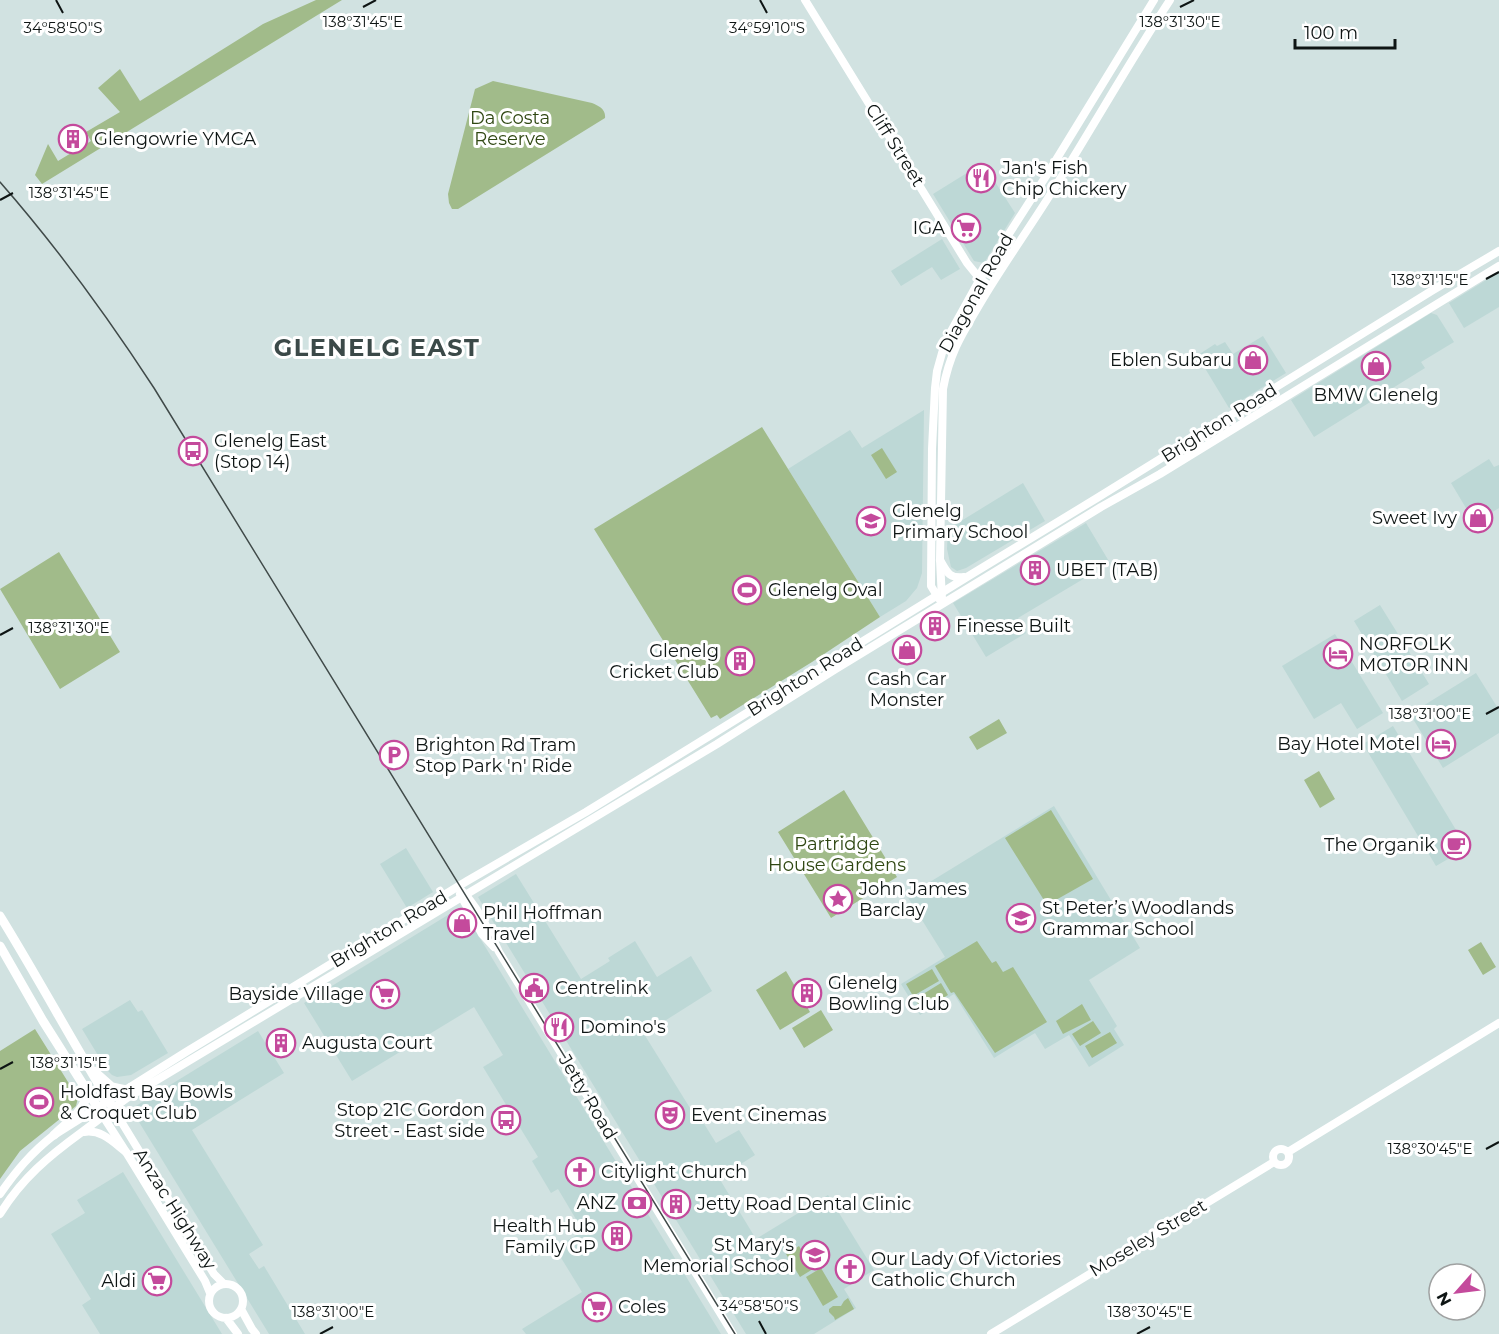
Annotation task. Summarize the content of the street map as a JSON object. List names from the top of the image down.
{
  "streets": {
    "highway": ["Anzac Highway"],
    "main road": ["Brighton Road"],
    "street": [
      "Cliff Street",
      "Diagonal Road",
      "Jetty Road",
      "Moseley Street"
    ]
  },
  "crossings": [
    ["Cliff Street", "Diagonal Road"],
    ["Diagonal Road", "Brighton Road"],
    ["Brighton Road", "Jetty Road"],
    ["Brighton Road", "Anzac Highway"]
  ],
  "districts": ["GLENELG EAST"],
  "parks": ["Da Costa Reserve", "Partridge House Gardens"],
  "places": {
    "building": [
      "Glengowrie YMCA",
      "UBET (TAB)",
      "Finesse Built",
      "Glenelg Cricket Club",
      "Glenelg Bowling Club",
      "Augusta Court",
      "Jetty Road Dental Clinic",
      "Health Hub Family GP"
    ],
    "restaurant": ["Jan's Fish Chip Chickery", "Domino's"],
    "supermarket": [
      "IGA",
      "Bayside Village",
      "Aldi",
      "Coles"
    ],
    "shop": [
      "Eblen Subaru",
      "BMW Glenelg",
      "Sweet Ivy",
      "Cash Car Monster",
      "Phil Hoffman Travel"
    ],
    "bus stop": ["Glenelg East (Stop 14)", "Stop 21C Gordon Street - East side"],
    "school or university": ["Glenelg Primary School", "St Peter’s Woodlands Grammar School", "St Mary's Memorial School"],
    "sports": ["Glenelg Oval", "Holdfast Bay Bowls & Croquet Club"],
    "hotel": ["NORFOLK MOTOR INN", "Bay Hotel Motel"],
    "parking": ["Brighton Rd Tram Stop Park 'n' Ride"],
    "cafe": ["The Organik"],
    "place": ["John James Barclay"],
    "public building": ["Centrelink"],
    "theatre": ["Event Cinemas"],
    "church": ["Citylight Church", "Our Lady Of Victories Catholic Church"],
    "bank": ["ANZ"]
  },
  "scale_bar": "100 m",
  "north": "bottom left",
  "coordinates": [
    "138°31'45\"E",
    "138°31'30\"E",
    "34°58'50\"S",
    "34°59'10\"S",
    "138°31'15\"E",
    "138°31'00\"E",
    "138°30'45\"E"
  ]
}
